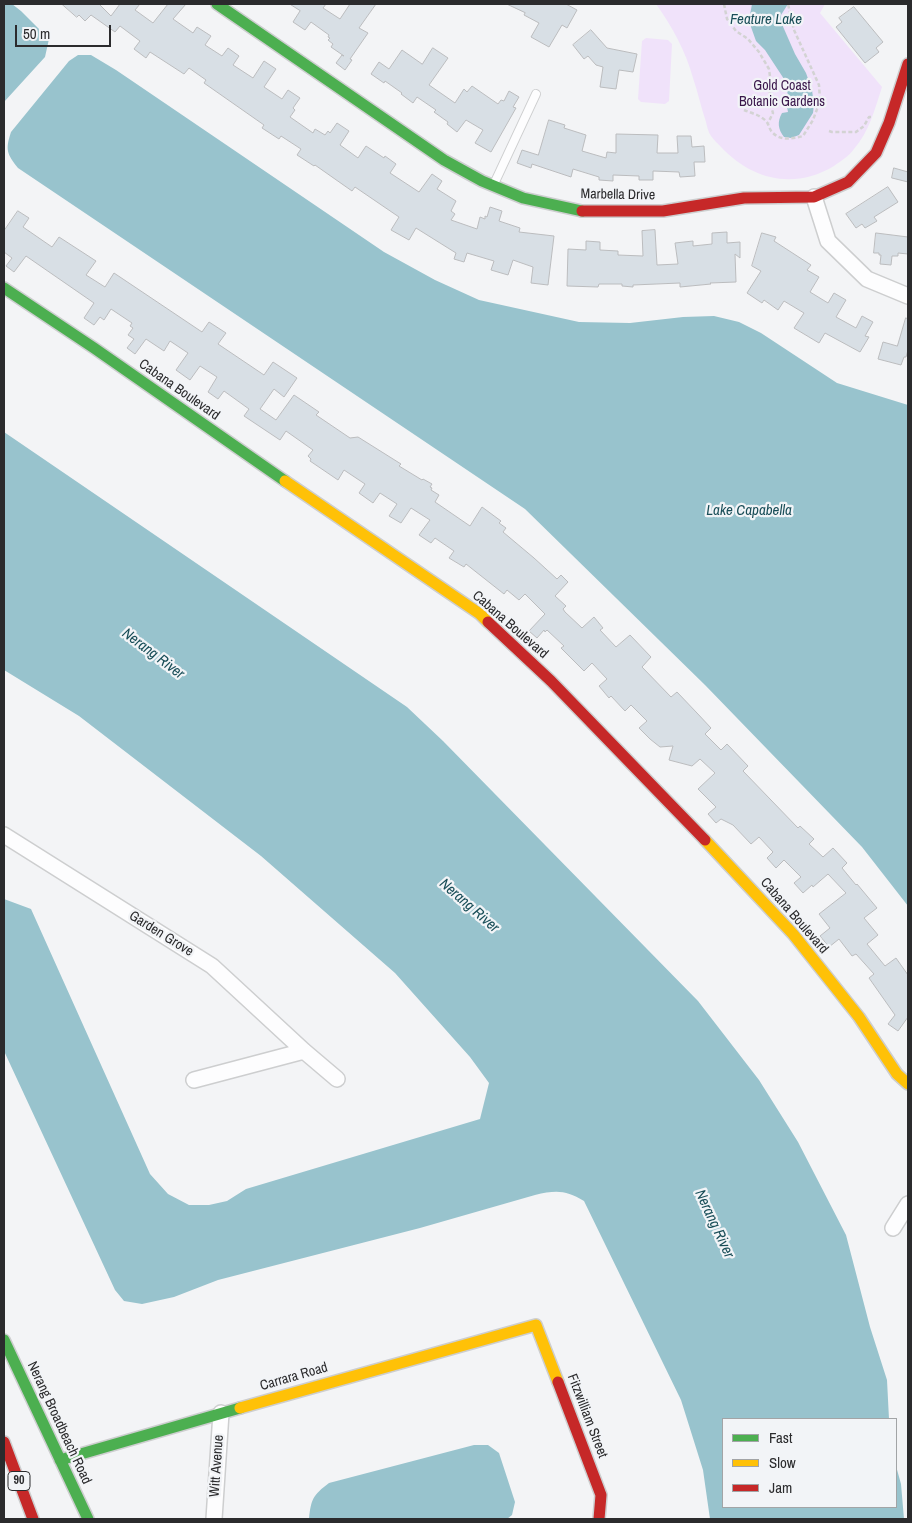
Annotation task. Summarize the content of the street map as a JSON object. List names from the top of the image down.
{
  "streets": {
    "street": [
      "Marbella Drive",
      "Cabana Boulevard",
      "Garden Grove",
      "Carrara Road",
      "Fitzwilliam Street",
      "Nerang Broadbeach Road",
      "Witt Avenue",
      "90"
    ]
  },
  "crossings": [
    ["Carrara Road", "Fitzwilliam Street"],
    ["Carrara Road", "Nerang Broadbeach Road"],
    ["Carrara Road", "Witt Avenue"]
  ],
  "water": ["Feature Lake", "Lake Capabella", "Nerang River"],
  "parks": ["Gold Coast Botanic Gardens"],
  "legend": ["Fast", "Slow", "Jam"],
  "scale_bar": "50 m"
}
